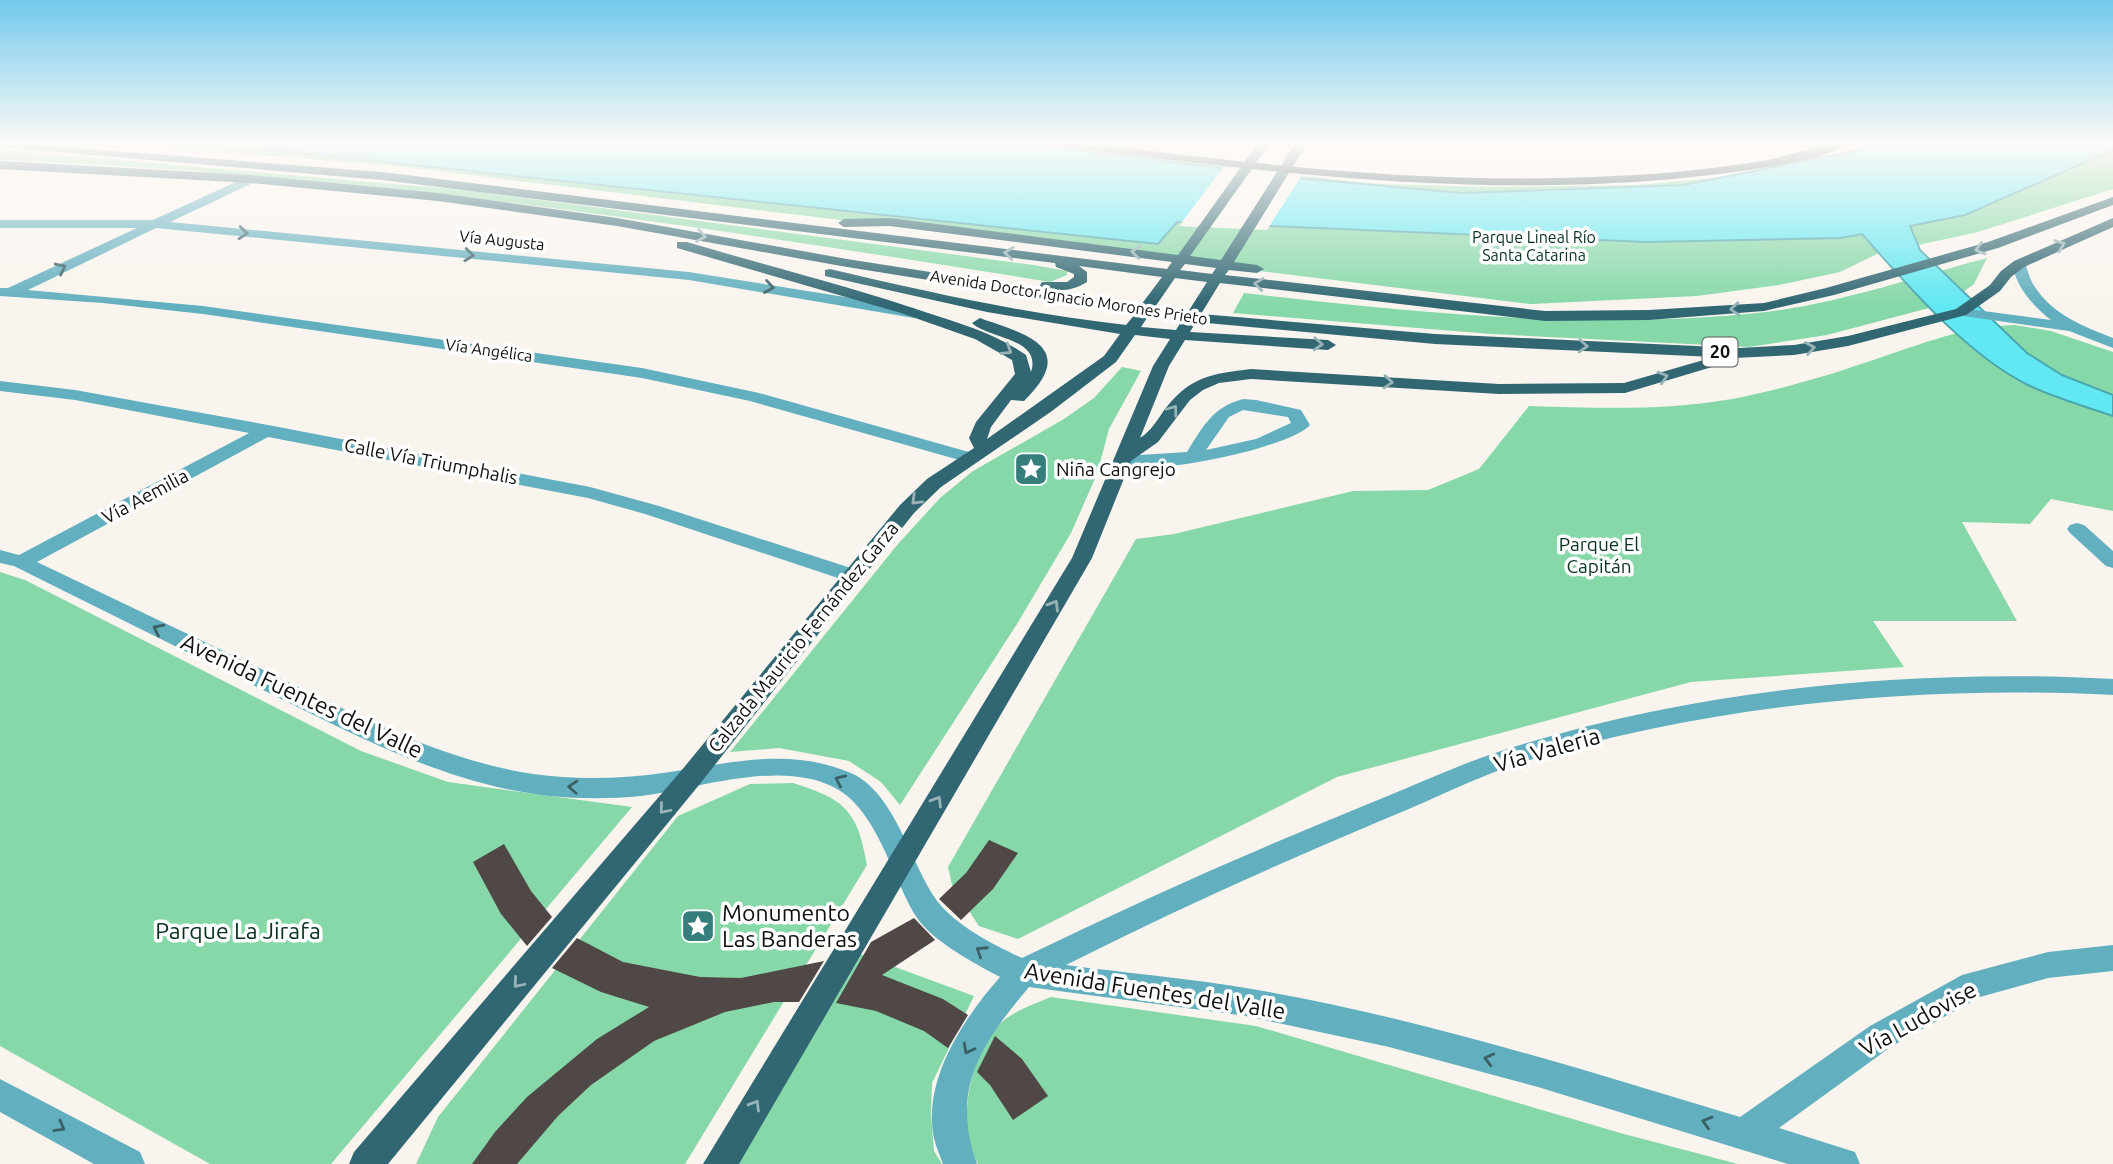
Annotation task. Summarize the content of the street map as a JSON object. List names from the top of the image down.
{
  "streets": {
    "main road": ["Avenida Doctor Ignacio Morones Prieto", "20", "Calzada Mauricio Fernández Garza"],
    "street": [
      "Vía Augusta",
      "Vía Angélica",
      "Calle Vía Triumphalis",
      "Vía Aemilia",
      "Avenida Fuentes del Valle",
      "Vía Valeria",
      "Vía Ludovise"
    ]
  },
  "crossings": [
    ["Vía Angélica", "Calzada Mauricio Fernández Garza"],
    ["Calle Vía Triumphalis", "Vía Aemilia"],
    ["Calle Vía Triumphalis", "Calzada Mauricio Fernández Garza"],
    ["Vía Aemilia", "Avenida Fuentes del Valle"],
    ["Calzada Mauricio Fernández Garza", "Avenida Fuentes del Valle"],
    ["Avenida Fuentes del Valle", "Vía Valeria"],
    ["Avenida Fuentes del Valle", "Vía Ludovise"]
  ],
  "one_way": ["Vía Augusta", "Calzada Mauricio Fernández Garza", "Avenida Fuentes del Valle"],
  "parks": ["Parque Lineal Río Santa Catarina", "Parque El Capitán", "Parque La Jirafa"],
  "places": {
    "place": ["Niña Cangrejo", "Monumento Las Banderas"]
  }
}
